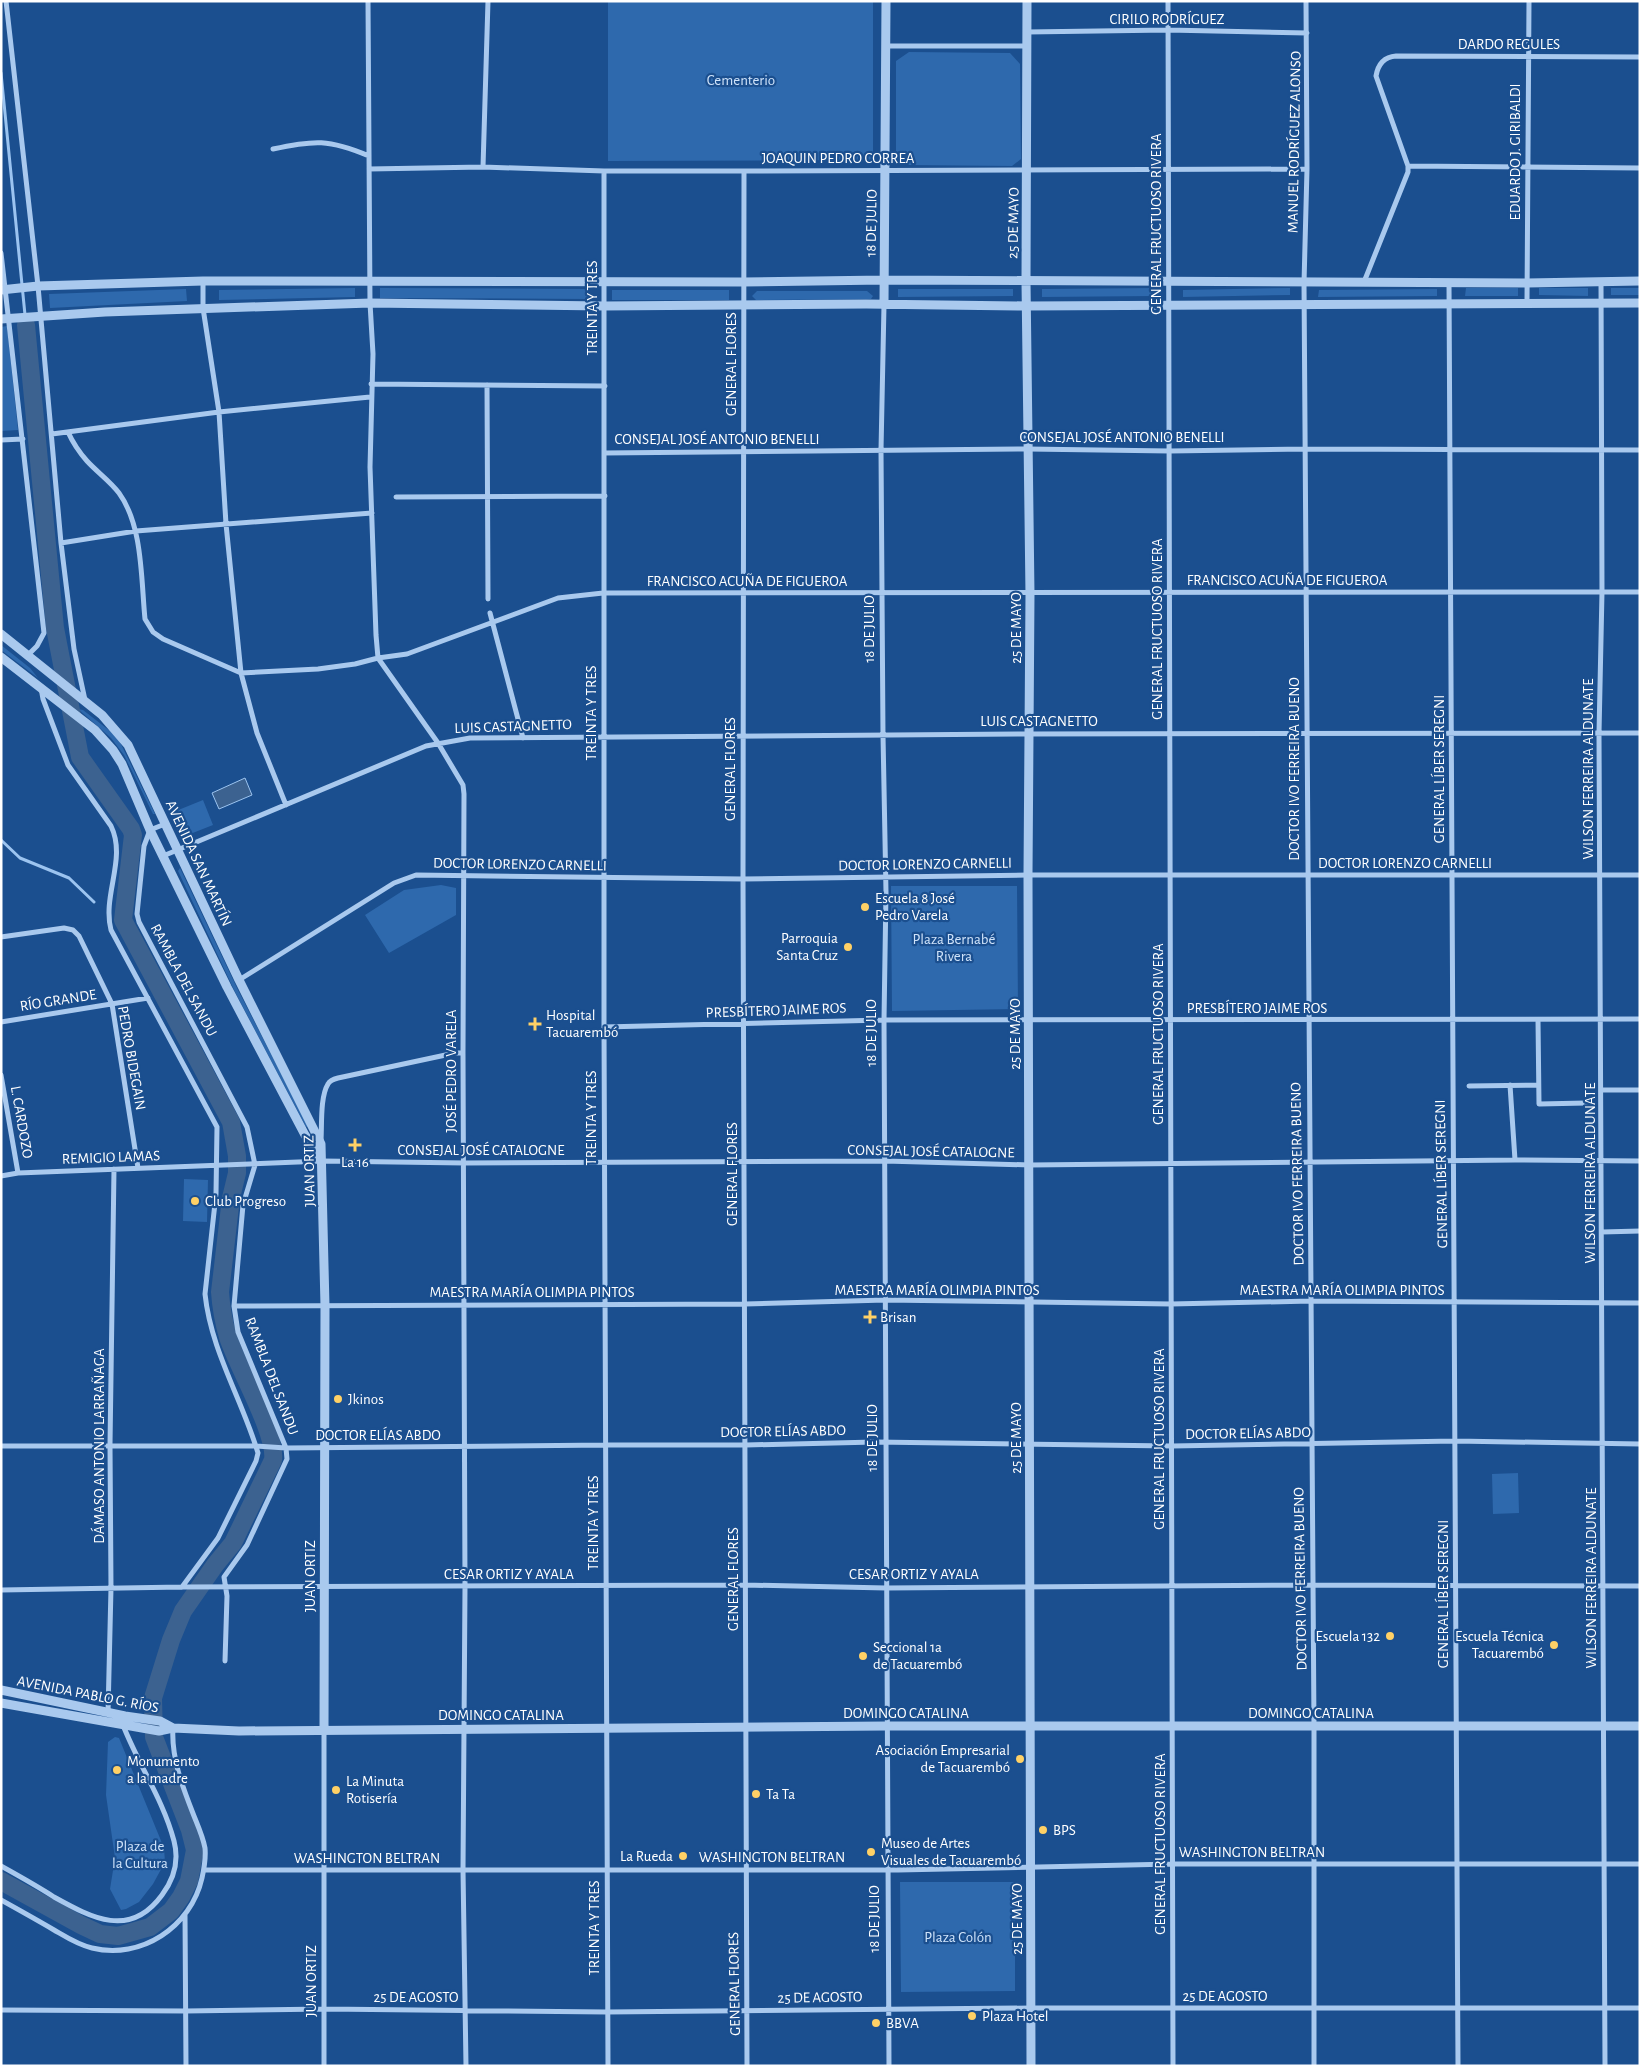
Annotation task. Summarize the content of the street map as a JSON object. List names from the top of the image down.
{
  "streets": {
    "street": [
      "CIRILO RODRÍGUEZ",
      "DARDO REGULES",
      "MANUEL RODRÍGUEZ ALONSO",
      "EDUARDO J. GIRIBALDI",
      "JOAQUIN PEDRO CORREA",
      "18 DE JULIO",
      "25 DE MAYO",
      "GENERAL FRUCTUOSO RIVERA",
      "TREINTA Y TRES",
      "GENERAL FLORES",
      "CONSEJAL JOSÉ ANTONIO BENELLI",
      "FRANCISCO ACUÑA DE FIGUEROA",
      "LUIS CASTAGNETTO",
      "DOCTOR IVO FERREIRA BUENO",
      "GENERAL LÍBER SEREGNI",
      "WILSON FERREIRA ALDUNATE",
      "AVENIDA SAN MARTÍN",
      "DOCTOR LORENZO CARNELLI",
      "RAMBLA DEL SANDU",
      "RÍO GRANDE",
      "PRESBÍTERO JAIME ROS",
      "PEDRO BIDEGAIN",
      "JOSÉ PEDRO VARELA",
      "L. CARDOZO",
      "CONSEJAL JOSÉ CATALOGNE",
      "REMIGIO LAMAS",
      "JUAN ORTIZ",
      "MAESTRA MARÍA OLIMPIA PINTOS",
      "DOCTOR ELÍAS ABDO",
      "DÁMASO ANTONIO LARRAÑAGA",
      "CESAR ORTIZ Y AYALA",
      "AVENIDA PABLO G. RÍOS",
      "DOMINGO CATALINA",
      "WASHINGTON BELTRAN",
      "25 DE AGOSTO"
    ]
  },
  "crossings": [
    ["CIRILO RODRÍGUEZ", "MANUEL RODRÍGUEZ ALONSO"],
    ["CIRILO RODRÍGUEZ", "25 DE MAYO"],
    ["CIRILO RODRÍGUEZ", "GENERAL FRUCTUOSO RIVERA"],
    ["DARDO REGULES", "EDUARDO J. GIRIBALDI"],
    ["MANUEL RODRÍGUEZ ALONSO", "JOAQUIN PEDRO CORREA"],
    ["MANUEL RODRÍGUEZ ALONSO", "DOCTOR IVO FERREIRA BUENO"],
    ["JOAQUIN PEDRO CORREA", "18 DE JULIO"],
    ["JOAQUIN PEDRO CORREA", "25 DE MAYO"],
    ["JOAQUIN PEDRO CORREA", "GENERAL FRUCTUOSO RIVERA"],
    ["JOAQUIN PEDRO CORREA", "TREINTA Y TRES"],
    ["JOAQUIN PEDRO CORREA", "GENERAL FLORES"],
    ["18 DE JULIO", "CONSEJAL JOSÉ ANTONIO BENELLI"],
    ["18 DE JULIO", "FRANCISCO ACUÑA DE FIGUEROA"],
    ["18 DE JULIO", "LUIS CASTAGNETTO"],
    ["18 DE JULIO", "DOCTOR LORENZO CARNELLI"],
    ["18 DE JULIO", "PRESBÍTERO JAIME ROS"],
    ["18 DE JULIO", "CONSEJAL JOSÉ CATALOGNE"],
    ["18 DE JULIO", "MAESTRA MARÍA OLIMPIA PINTOS"],
    ["18 DE JULIO", "DOCTOR ELÍAS ABDO"],
    ["18 DE JULIO", "CESAR ORTIZ Y AYALA"],
    ["18 DE JULIO", "DOMINGO CATALINA"],
    ["18 DE JULIO", "WASHINGTON BELTRAN"],
    ["18 DE JULIO", "25 DE AGOSTO"],
    ["25 DE MAYO", "CONSEJAL JOSÉ ANTONIO BENELLI"],
    ["25 DE MAYO", "FRANCISCO ACUÑA DE FIGUEROA"],
    ["25 DE MAYO", "LUIS CASTAGNETTO"],
    ["25 DE MAYO", "DOCTOR LORENZO CARNELLI"],
    ["25 DE MAYO", "PRESBÍTERO JAIME ROS"],
    ["25 DE MAYO", "CONSEJAL JOSÉ CATALOGNE"],
    ["25 DE MAYO", "MAESTRA MARÍA OLIMPIA PINTOS"],
    ["25 DE MAYO", "DOCTOR ELÍAS ABDO"],
    ["25 DE MAYO", "CESAR ORTIZ Y AYALA"],
    ["25 DE MAYO", "DOMINGO CATALINA"],
    ["25 DE MAYO", "WASHINGTON BELTRAN"],
    ["25 DE MAYO", "25 DE AGOSTO"],
    ["GENERAL FRUCTUOSO RIVERA", "CONSEJAL JOSÉ ANTONIO BENELLI"],
    ["GENERAL FRUCTUOSO RIVERA", "FRANCISCO ACUÑA DE FIGUEROA"],
    ["GENERAL FRUCTUOSO RIVERA", "LUIS CASTAGNETTO"],
    ["GENERAL FRUCTUOSO RIVERA", "DOCTOR LORENZO CARNELLI"],
    ["GENERAL FRUCTUOSO RIVERA", "PRESBÍTERO JAIME ROS"],
    ["GENERAL FRUCTUOSO RIVERA", "CONSEJAL JOSÉ CATALOGNE"],
    ["GENERAL FRUCTUOSO RIVERA", "MAESTRA MARÍA OLIMPIA PINTOS"],
    ["GENERAL FRUCTUOSO RIVERA", "DOCTOR ELÍAS ABDO"],
    ["GENERAL FRUCTUOSO RIVERA", "CESAR ORTIZ Y AYALA"],
    ["GENERAL FRUCTUOSO RIVERA", "DOMINGO CATALINA"],
    ["GENERAL FRUCTUOSO RIVERA", "WASHINGTON BELTRAN"],
    ["GENERAL FRUCTUOSO RIVERA", "25 DE AGOSTO"],
    ["TREINTA Y TRES", "CONSEJAL JOSÉ ANTONIO BENELLI"],
    ["TREINTA Y TRES", "FRANCISCO ACUÑA DE FIGUEROA"],
    ["TREINTA Y TRES", "LUIS CASTAGNETTO"],
    ["TREINTA Y TRES", "DOCTOR LORENZO CARNELLI"],
    ["TREINTA Y TRES", "PRESBÍTERO JAIME ROS"],
    ["TREINTA Y TRES", "CONSEJAL JOSÉ CATALOGNE"],
    ["TREINTA Y TRES", "MAESTRA MARÍA OLIMPIA PINTOS"],
    ["TREINTA Y TRES", "DOCTOR ELÍAS ABDO"],
    ["TREINTA Y TRES", "CESAR ORTIZ Y AYALA"],
    ["TREINTA Y TRES", "DOMINGO CATALINA"],
    ["TREINTA Y TRES", "WASHINGTON BELTRAN"],
    ["TREINTA Y TRES", "25 DE AGOSTO"],
    ["GENERAL FLORES", "CONSEJAL JOSÉ ANTONIO BENELLI"],
    ["GENERAL FLORES", "FRANCISCO ACUÑA DE FIGUEROA"],
    ["GENERAL FLORES", "LUIS CASTAGNETTO"],
    ["GENERAL FLORES", "DOCTOR LORENZO CARNELLI"],
    ["GENERAL FLORES", "PRESBÍTERO JAIME ROS"],
    ["GENERAL FLORES", "CONSEJAL JOSÉ CATALOGNE"],
    ["GENERAL FLORES", "MAESTRA MARÍA OLIMPIA PINTOS"],
    ["GENERAL FLORES", "DOCTOR ELÍAS ABDO"],
    ["GENERAL FLORES", "CESAR ORTIZ Y AYALA"],
    ["GENERAL FLORES", "DOMINGO CATALINA"],
    ["GENERAL FLORES", "WASHINGTON BELTRAN"],
    ["GENERAL FLORES", "25 DE AGOSTO"],
    ["CONSEJAL JOSÉ ANTONIO BENELLI", "DOCTOR IVO FERREIRA BUENO"],
    ["CONSEJAL JOSÉ ANTONIO BENELLI", "GENERAL LÍBER SEREGNI"],
    ["CONSEJAL JOSÉ ANTONIO BENELLI", "WILSON FERREIRA ALDUNATE"],
    ["FRANCISCO ACUÑA DE FIGUEROA", "DOCTOR IVO FERREIRA BUENO"],
    ["FRANCISCO ACUÑA DE FIGUEROA", "GENERAL LÍBER SEREGNI"],
    ["FRANCISCO ACUÑA DE FIGUEROA", "WILSON FERREIRA ALDUNATE"],
    ["FRANCISCO ACUÑA DE FIGUEROA", "JOSÉ PEDRO VARELA"],
    ["LUIS CASTAGNETTO", "DOCTOR IVO FERREIRA BUENO"],
    ["LUIS CASTAGNETTO", "GENERAL LÍBER SEREGNI"],
    ["LUIS CASTAGNETTO", "WILSON FERREIRA ALDUNATE"],
    ["LUIS CASTAGNETTO", "AVENIDA SAN MARTÍN"],
    ["LUIS CASTAGNETTO", "JOSÉ PEDRO VARELA"],
    ["DOCTOR IVO FERREIRA BUENO", "DOCTOR LORENZO CARNELLI"],
    ["DOCTOR IVO FERREIRA BUENO", "PRESBÍTERO JAIME ROS"],
    ["DOCTOR IVO FERREIRA BUENO", "CONSEJAL JOSÉ CATALOGNE"],
    ["DOCTOR IVO FERREIRA BUENO", "MAESTRA MARÍA OLIMPIA PINTOS"],
    ["DOCTOR IVO FERREIRA BUENO", "DOCTOR ELÍAS ABDO"],
    ["DOCTOR IVO FERREIRA BUENO", "CESAR ORTIZ Y AYALA"],
    ["DOCTOR IVO FERREIRA BUENO", "DOMINGO CATALINA"],
    ["DOCTOR IVO FERREIRA BUENO", "WASHINGTON BELTRAN"],
    ["DOCTOR IVO FERREIRA BUENO", "25 DE AGOSTO"],
    ["GENERAL LÍBER SEREGNI", "DOCTOR LORENZO CARNELLI"],
    ["GENERAL LÍBER SEREGNI", "PRESBÍTERO JAIME ROS"],
    ["GENERAL LÍBER SEREGNI", "CONSEJAL JOSÉ CATALOGNE"],
    ["GENERAL LÍBER SEREGNI", "MAESTRA MARÍA OLIMPIA PINTOS"],
    ["GENERAL LÍBER SEREGNI", "DOCTOR ELÍAS ABDO"],
    ["GENERAL LÍBER SEREGNI", "CESAR ORTIZ Y AYALA"],
    ["GENERAL LÍBER SEREGNI", "DOMINGO CATALINA"],
    ["GENERAL LÍBER SEREGNI", "WASHINGTON BELTRAN"],
    ["GENERAL LÍBER SEREGNI", "25 DE AGOSTO"],
    ["WILSON FERREIRA ALDUNATE", "DOCTOR LORENZO CARNELLI"],
    ["WILSON FERREIRA ALDUNATE", "PRESBÍTERO JAIME ROS"],
    ["WILSON FERREIRA ALDUNATE", "CONSEJAL JOSÉ CATALOGNE"],
    ["WILSON FERREIRA ALDUNATE", "MAESTRA MARÍA OLIMPIA PINTOS"],
    ["WILSON FERREIRA ALDUNATE", "DOCTOR ELÍAS ABDO"],
    ["WILSON FERREIRA ALDUNATE", "CESAR ORTIZ Y AYALA"],
    ["WILSON FERREIRA ALDUNATE", "DOMINGO CATALINA"],
    ["WILSON FERREIRA ALDUNATE", "WASHINGTON BELTRAN"],
    ["WILSON FERREIRA ALDUNATE", "25 DE AGOSTO"],
    ["AVENIDA SAN MARTÍN", "DOCTOR LORENZO CARNELLI"],
    ["AVENIDA SAN MARTÍN", "RAMBLA DEL SANDU"],
    ["AVENIDA SAN MARTÍN", "CONSEJAL JOSÉ CATALOGNE"],
    ["AVENIDA SAN MARTÍN", "JUAN ORTIZ"],
    ["DOCTOR LORENZO CARNELLI", "JOSÉ PEDRO VARELA"],
    ["RAMBLA DEL SANDU", "CONSEJAL JOSÉ CATALOGNE"],
    ["RAMBLA DEL SANDU", "MAESTRA MARÍA OLIMPIA PINTOS"],
    ["RAMBLA DEL SANDU", "DOCTOR ELÍAS ABDO"],
    ["RAMBLA DEL SANDU", "CESAR ORTIZ Y AYALA"],
    ["RÍO GRANDE", "PEDRO BIDEGAIN"],
    ["PEDRO BIDEGAIN", "REMIGIO LAMAS"],
    ["JOSÉ PEDRO VARELA", "CONSEJAL JOSÉ CATALOGNE"],
    ["JOSÉ PEDRO VARELA", "JUAN ORTIZ"],
    ["JOSÉ PEDRO VARELA", "MAESTRA MARÍA OLIMPIA PINTOS"],
    ["JOSÉ PEDRO VARELA", "DOCTOR ELÍAS ABDO"],
    ["JOSÉ PEDRO VARELA", "CESAR ORTIZ Y AYALA"],
    ["JOSÉ PEDRO VARELA", "DOMINGO CATALINA"],
    ["JOSÉ PEDRO VARELA", "WASHINGTON BELTRAN"],
    ["JOSÉ PEDRO VARELA", "25 DE AGOSTO"],
    ["L. CARDOZO", "REMIGIO LAMAS"],
    ["CONSEJAL JOSÉ CATALOGNE", "REMIGIO LAMAS"],
    ["CONSEJAL JOSÉ CATALOGNE", "JUAN ORTIZ"],
    ["REMIGIO LAMAS", "DÁMASO ANTONIO LARRAÑAGA"],
    ["JUAN ORTIZ", "MAESTRA MARÍA OLIMPIA PINTOS"],
    ["JUAN ORTIZ", "DOCTOR ELÍAS ABDO"],
    ["JUAN ORTIZ", "CESAR ORTIZ Y AYALA"],
    ["JUAN ORTIZ", "DOMINGO CATALINA"],
    ["JUAN ORTIZ", "WASHINGTON BELTRAN"],
    ["JUAN ORTIZ", "25 DE AGOSTO"],
    ["DOCTOR ELÍAS ABDO", "DÁMASO ANTONIO LARRAÑAGA"],
    ["DÁMASO ANTONIO LARRAÑAGA", "CESAR ORTIZ Y AYALA"],
    ["DÁMASO ANTONIO LARRAÑAGA", "AVENIDA PABLO G. RÍOS"],
    ["AVENIDA PABLO G. RÍOS", "DOMINGO CATALINA"]
  ],
  "parks": [
    "Cementerio",
    "Plaza Bernabé Rivera",
    "Plaza de la Cultura",
    "Plaza Colón"
  ],
  "places": {
    "other": [
      "Escuela 8 José Pedro Varela",
      "Parroquia Santa Cruz",
      "Club Progreso",
      "Jkinos",
      "Escuela 132",
      "Escuela Técnica Tacuarembó",
      "Seccional 1a de Tacuarembó",
      "Asociación Empresarial de Tacuarembó",
      "Monumento a la madre",
      "La Minuta Rotisería",
      "Ta Ta",
      "BPS",
      "Museo de Artes Visuales de Tacuarembó",
      "La Rueda",
      "Plaza Hotel",
      "BBVA"
    ],
    "health": ["Hospital Tacuarembó", "La 16", "Brisan"]
  }
}
